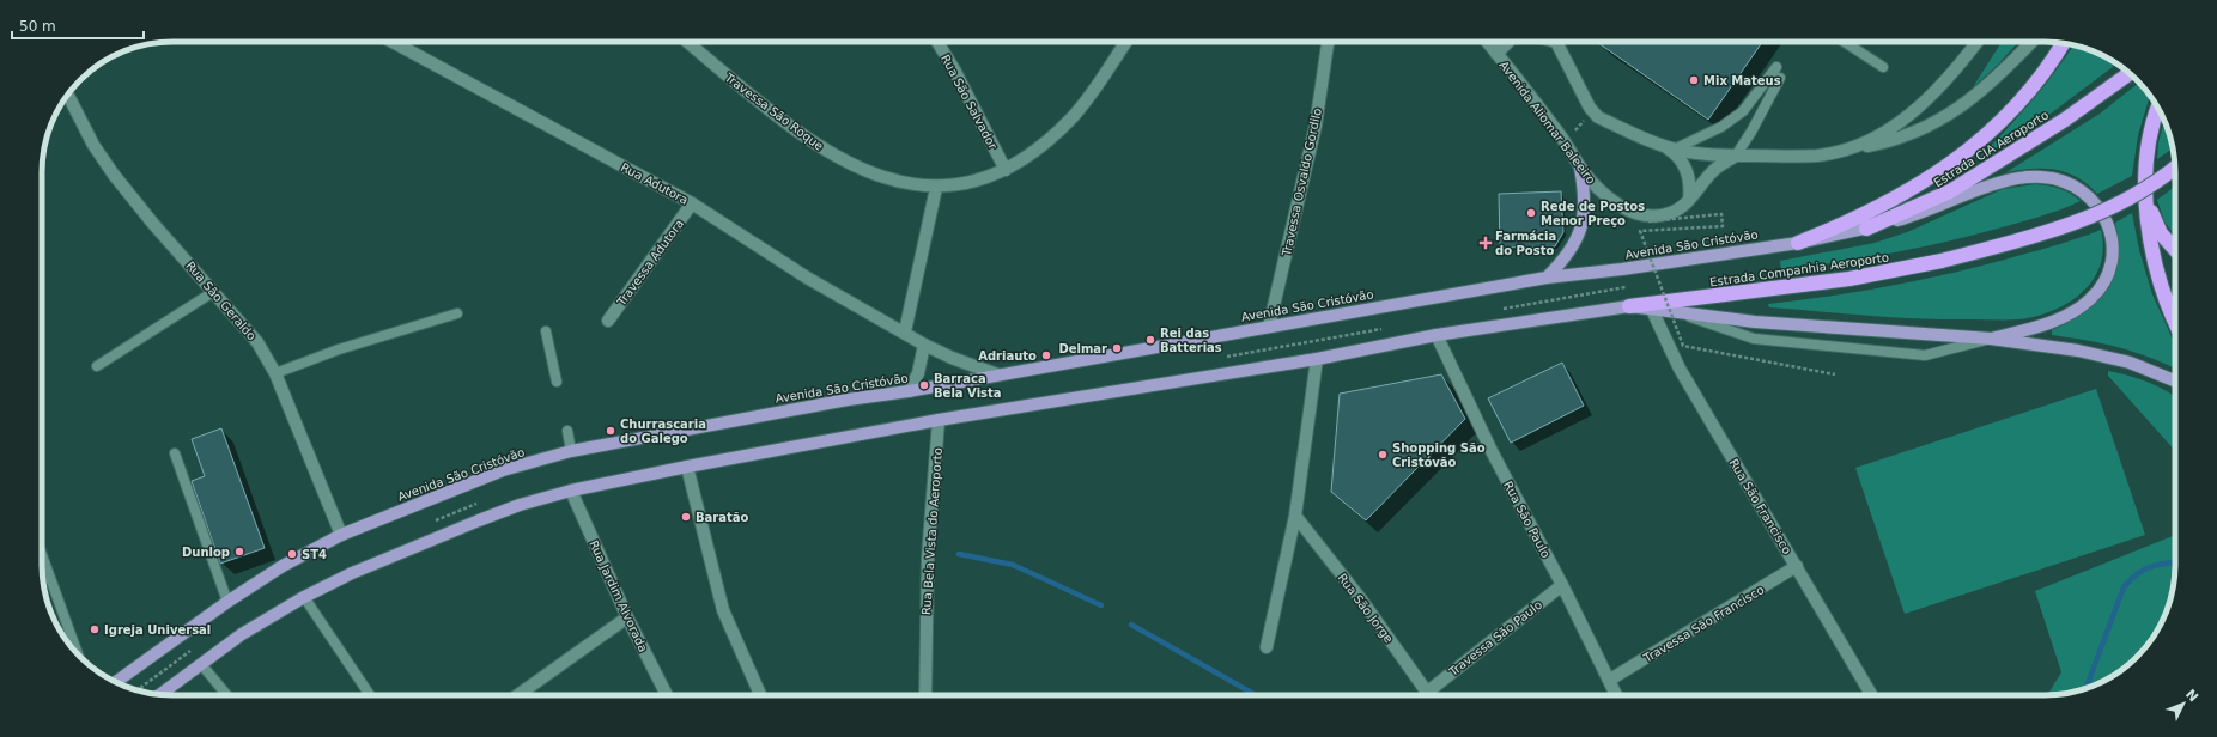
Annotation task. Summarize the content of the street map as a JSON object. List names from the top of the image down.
{
  "streets": {
    "highway": ["Estrada CIA Aeroporto", "Estrada Companhia Aeroporto"],
    "main road": ["Avenida São Cristóvão"],
    "street": [
      "Rua São Salvador",
      "Travessa São Roque",
      "Avenida Aliomar Baleeiro",
      "Travessa Osvaldo Gordilo",
      "Rua Adutora",
      "Travessa Adutora",
      "Rua São Geraldo",
      "Rua São Francisco",
      "Rua São Paulo",
      "Rua Bela Vista do Aeroporto",
      "Rua Jardim Alvorada",
      "Rua São Jorge",
      "Travessa São Francisco",
      "Travessa São Paulo"
    ]
  },
  "crossings": [
    ["Rua São Salvador", "Travessa São Roque"],
    ["Estrada CIA Aeroporto", "Avenida São Cristóvão"],
    ["Travessa Osvaldo Gordilo", "Avenida São Cristóvão"],
    ["Rua Adutora", "Avenida São Cristóvão"],
    ["Rua Adutora", "Travessa Adutora"],
    ["Avenida São Cristóvão", "Rua São Geraldo"],
    ["Rua São Francisco", "Travessa São Francisco"],
    ["Rua São Paulo", "Travessa São Francisco"],
    ["Rua São Paulo", "Travessa São Paulo"]
  ],
  "places": {
    "other": [
      "Mix Mateus",
      "Rede de Postos Menor Preço",
      "Rei das Batterias",
      "Delmar",
      "Adriauto",
      "Barraca Bela Vista",
      "Churrascaria do Galego",
      "Shopping São Cristóvão",
      "Baratão",
      "Dunlop",
      "ST4",
      "Igreja Universal"
    ],
    "health": ["Farmácia do Posto"]
  },
  "scale_bar": "50 m",
  "north": "top right"
}
